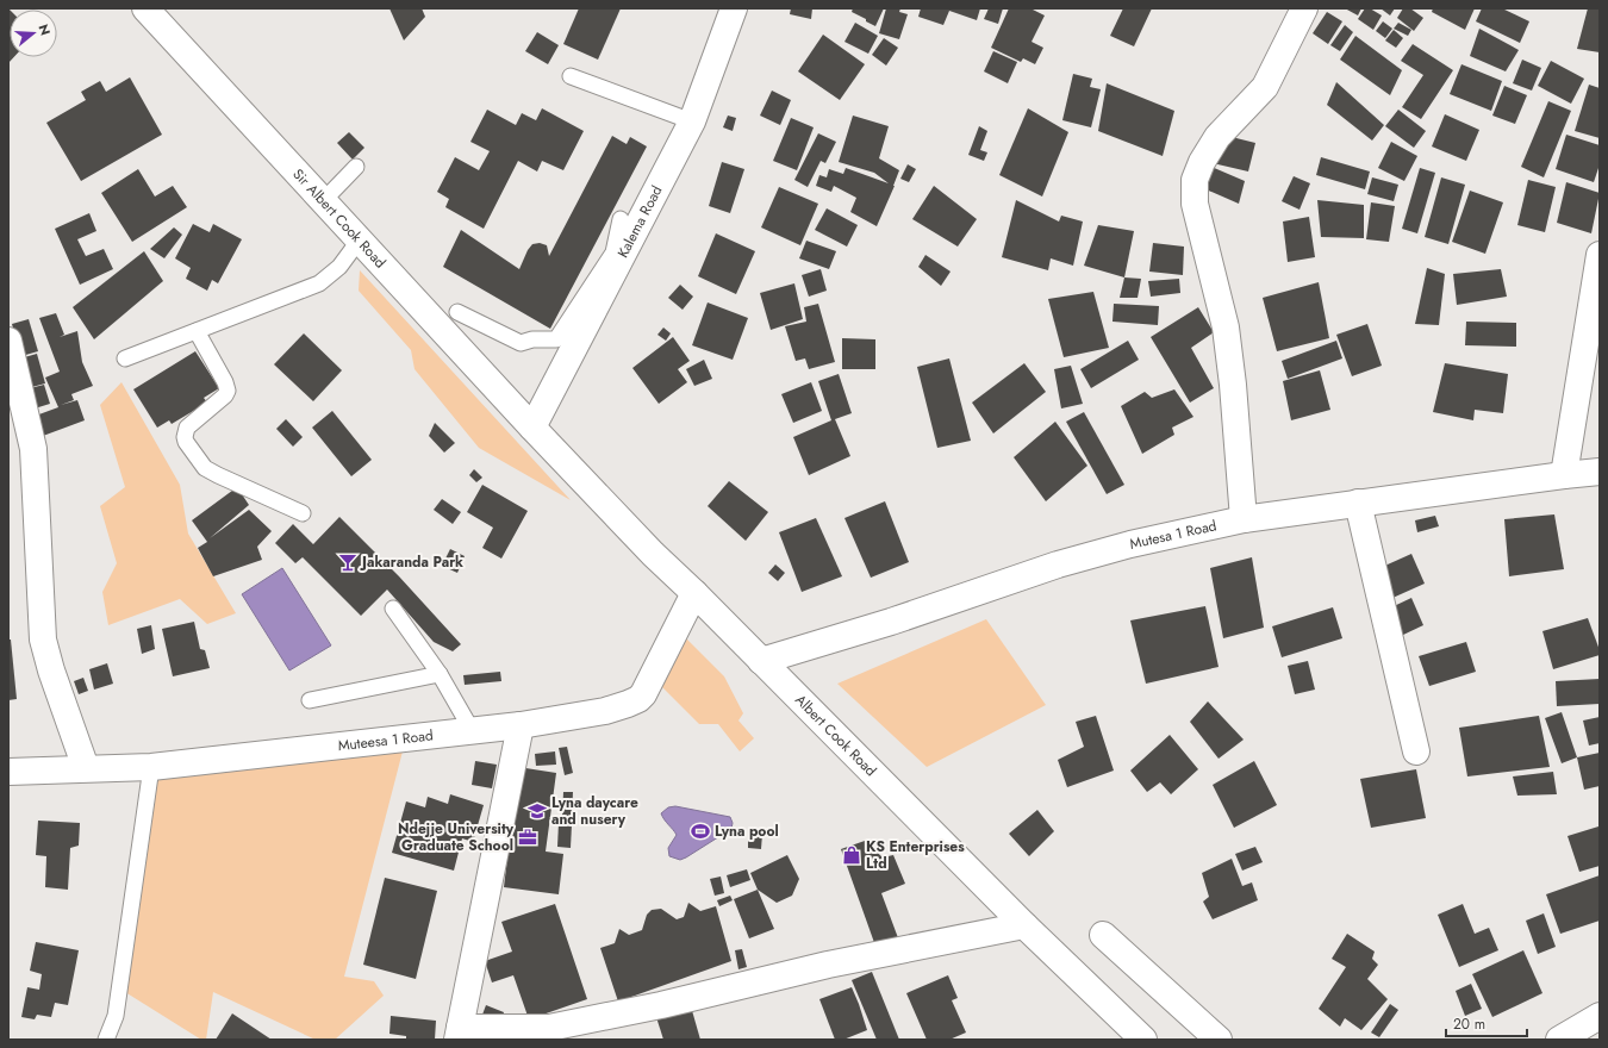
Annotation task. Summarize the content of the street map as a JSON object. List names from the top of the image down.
{
  "streets": {
    "street": [
      "Sir Albert Cook Road",
      "Kalema Road",
      "Mutesa 1 Road",
      "Albert Cook Road",
      "Muteesa 1 Road"
    ]
  },
  "crossings": [
    ["Sir Albert Cook Road", "Kalema Road"],
    ["Sir Albert Cook Road", "Albert Cook Road"],
    ["Kalema Road", "Albert Cook Road"],
    ["Mutesa 1 Road", "Albert Cook Road"],
    ["Albert Cook Road", "Muteesa 1 Road"]
  ],
  "places": {
    "bar": ["Jakaranda Park"],
    "school or university": ["Lyna daycare and nusery"],
    "sports": ["Lyna pool"],
    "office": ["Ndejje University Graduate School"],
    "shop": ["KS Enterprises Ltd"]
  },
  "scale_bar": "20 m",
  "north": "right"
}
